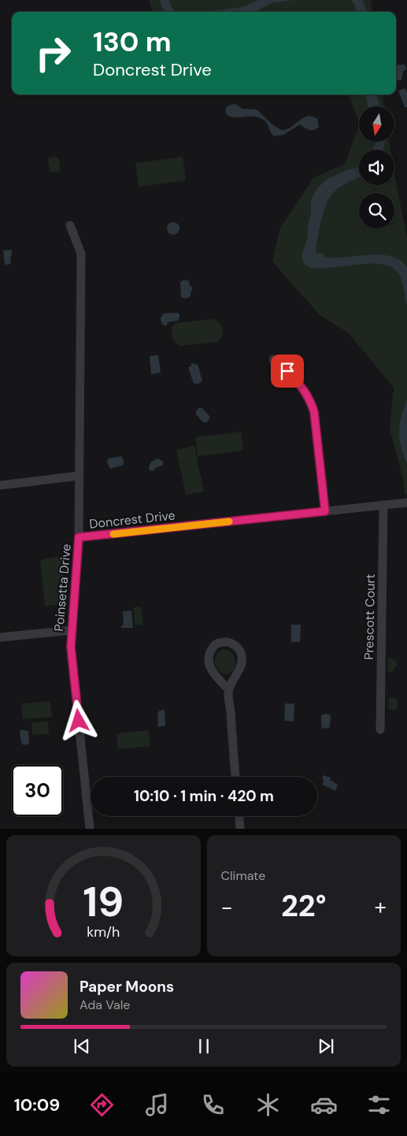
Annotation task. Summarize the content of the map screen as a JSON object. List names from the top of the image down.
{
  "streets": {
    "street": ["Doncrest Drive", "Poinsetta Drive", "Prescott Court"]
  },
  "crossings": [
    ["Doncrest Drive", "Poinsetta Drive"],
    ["Doncrest Drive", "Prescott Court"]
  ],
  "north": "bottom",
  "page": {
    "turn": ["130 m", "Doncrest Drive"],
    "limit": "30",
    "trip": "10:10 · 1 min · 420 m",
    "tile": "Climate",
    "heat": ["−", "22°", "+"],
    "song": ["Paper Moons", "Ada Vale"],
    "tabs": "10:09",
    "gauge": ["19", "km/h"]
  }
}
